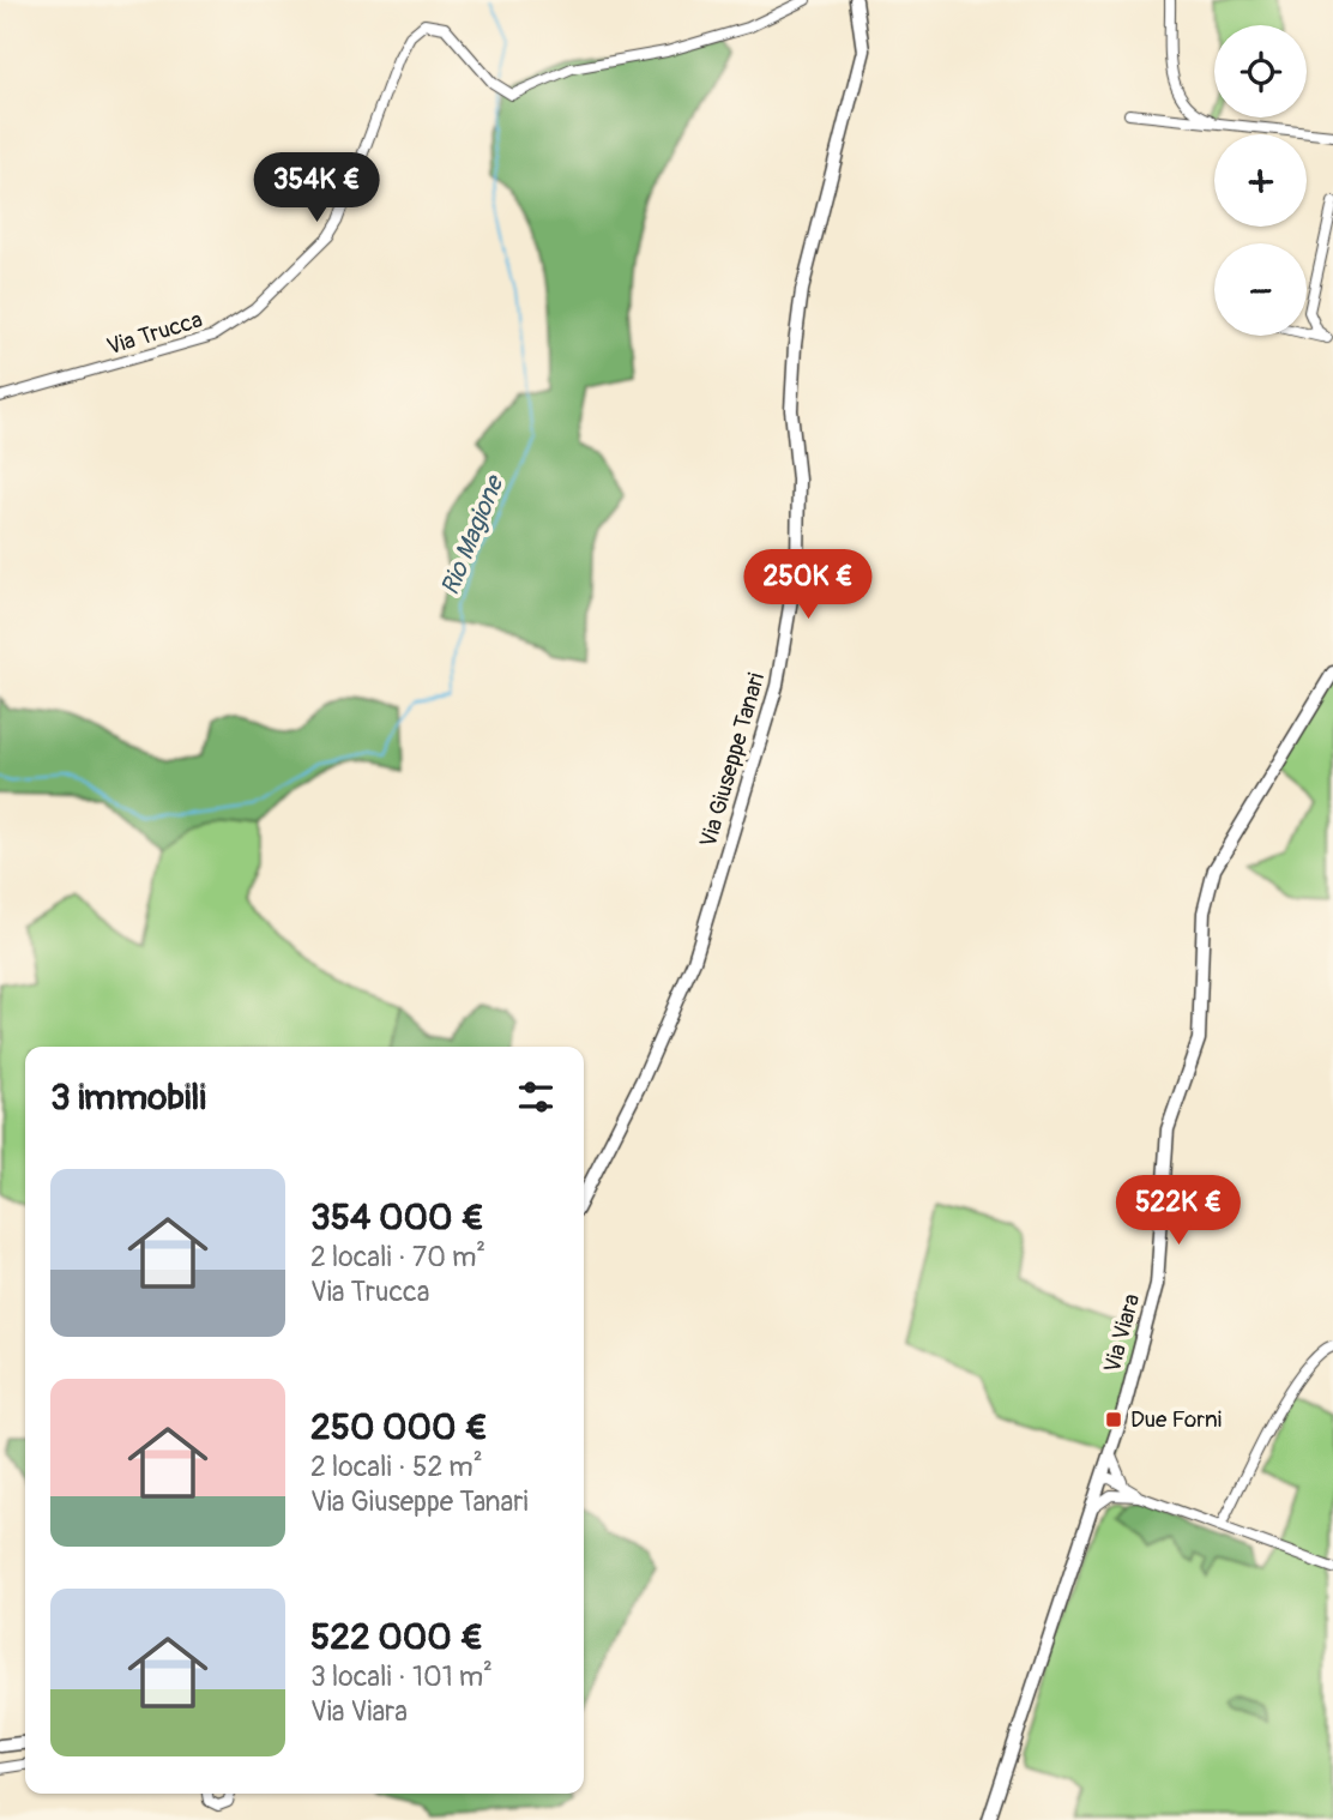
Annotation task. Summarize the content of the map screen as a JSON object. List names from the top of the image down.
{
  "streets": {
    "street": ["Via Trucca", "Via Giuseppe Tanari", "Via Viara"]
  },
  "water": ["Rio Magione"],
  "places": {
    "transit": ["Due Forni"]
  },
  "page": {
    "map_buttons": ["+", "−"],
    "price": ["354K €", "250K €", "522K €"],
    "heading": "3 immobili",
    "list": [
      {
        "name": "354 000 €",
        "note": "2 locali · 70 m² · Via Trucca"
      },
      {
        "name": "250 000 €",
        "note": "2 locali · 52 m² · Via Giuseppe Tanari"
      },
      {
        "name": "522 000 €",
        "note": "3 locali · 101 m² · Via Viara"
      }
    ]
  }
}
